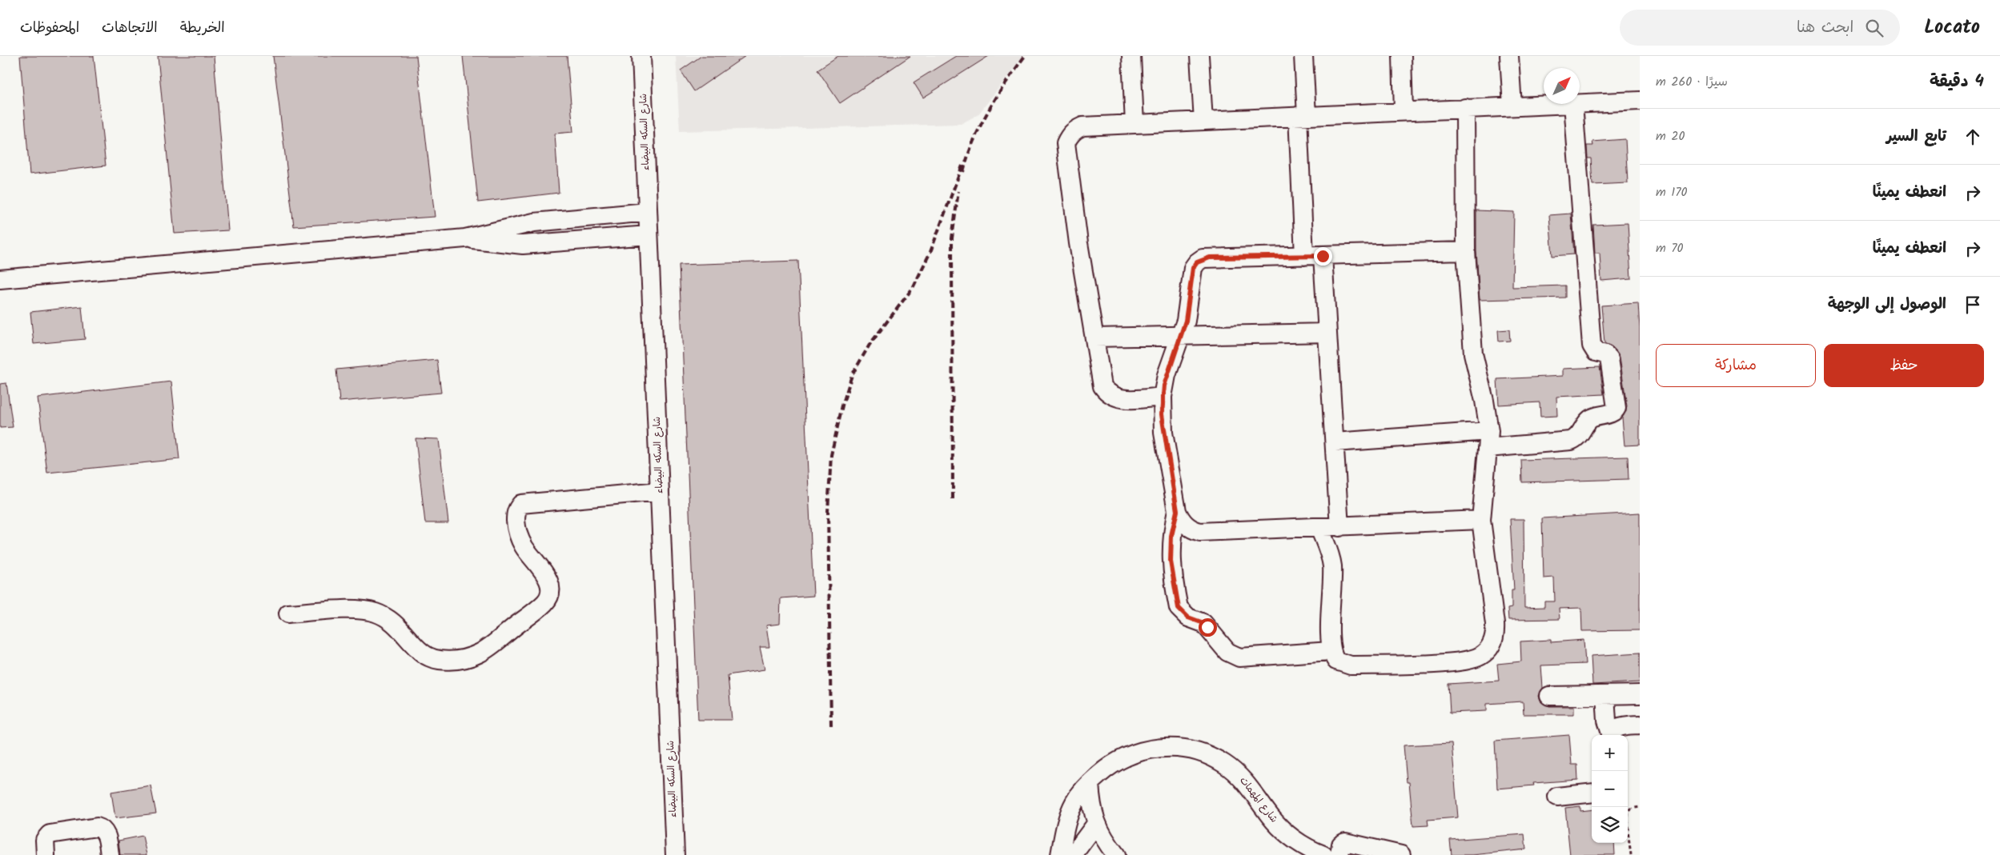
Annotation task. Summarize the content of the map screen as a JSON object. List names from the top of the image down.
{
  "streets": {
    "street": ["شارع السكه البيضاء", "شارع المهمات"]
  },
  "north": "top right",
  "page": {
    "header": "Locato",
    "search": "ابحث هنا",
    "nav": ["الخريطة", "الاتجاهات", "المحفوظات"],
    "heading": ["4 دقيقة", "سيرًا · 260 m"],
    "list": [
      ["تابع السير", "20 m"],
      ["انعطف يمينًا", "170 m"],
      ["انعطف يمينًا", "70 m"],
      "الوصول إلى الوجهة"
    ],
    "buttons": ["حفظ", "مشاركة"],
    "map_buttons": ["+", "−"]
  }
}
